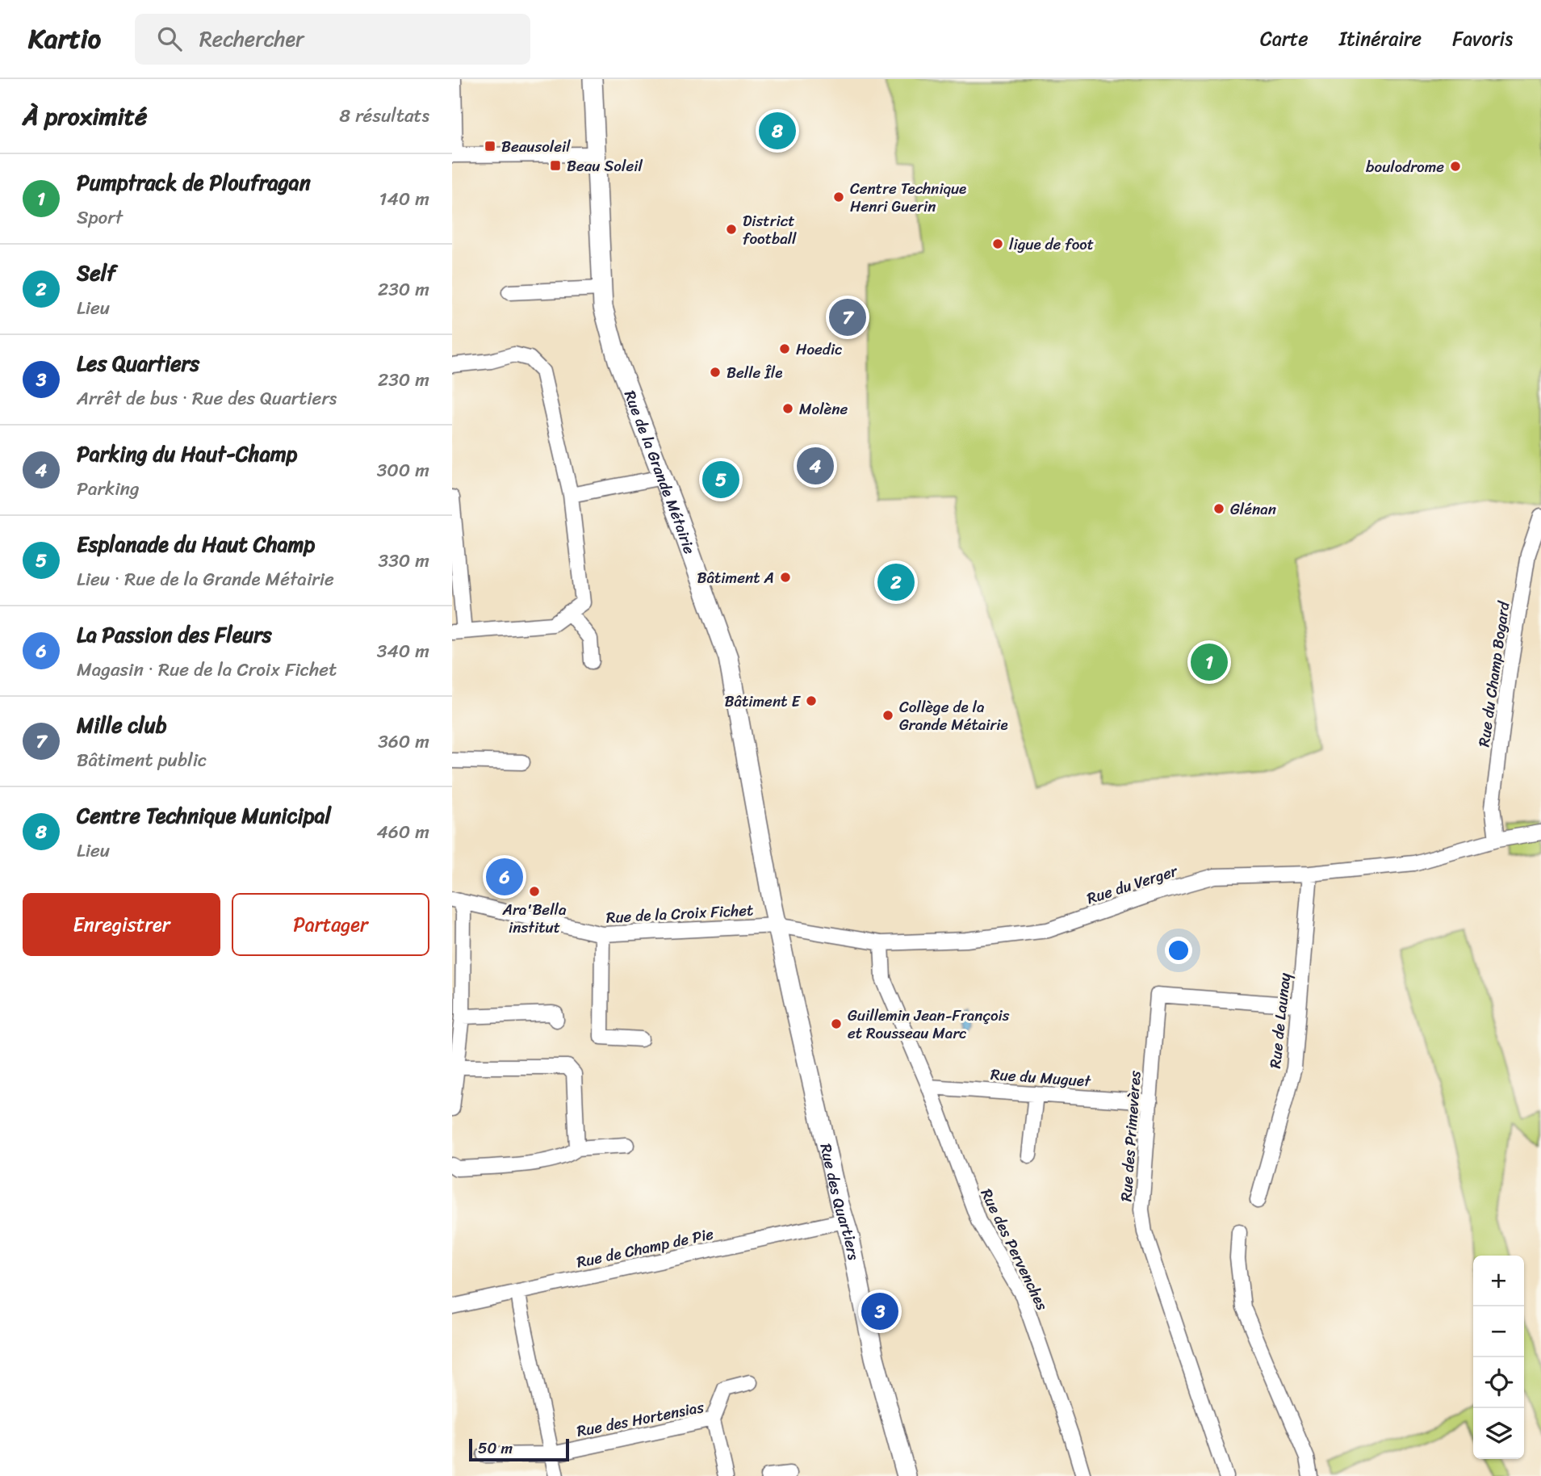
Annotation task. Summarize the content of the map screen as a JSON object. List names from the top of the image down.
{
  "streets": {
    "main road": ["Rue de la Grande Métairie", "Rue des Quartiers"],
    "street": [
      "Rue du Champ Bogard",
      "Rue du Verger",
      "Rue de la Croix Fichet",
      "Rue de Launay",
      "Rue du Muguet",
      "Rue des Primevères",
      "Rue de Champ de Pie",
      "Rue des Pervenches",
      "Rue des Hortensias"
    ]
  },
  "crossings": [
    ["Rue de la Grande Métairie", "Rue du Verger"],
    ["Rue de la Grande Métairie", "Rue de la Croix Fichet"],
    ["Rue de la Grande Métairie", "Rue des Quartiers"],
    ["Rue du Champ Bogard", "Rue du Verger"],
    ["Rue du Verger", "Rue de la Croix Fichet"],
    ["Rue du Verger", "Rue de Launay"],
    ["Rue du Verger", "Rue des Quartiers"],
    ["Rue du Verger", "Rue des Pervenches"],
    ["Rue de la Croix Fichet", "Rue des Quartiers"],
    ["Rue de Launay", "Rue des Primevères"],
    ["Rue du Muguet", "Rue des Primevères"],
    ["Rue du Muguet", "Rue des Pervenches"],
    ["Rue des Quartiers", "Rue de Champ de Pie"]
  ],
  "places": {
    "transit": ["Beausoleil", "Beau Soleil"],
    "other": [
      "boulodrome",
      "Centre Technique Henri Guerin",
      "District football",
      "ligue de foot",
      "Hoedic",
      "Belle Île",
      "Molène",
      "Glénan",
      "Bâtiment A",
      "Bâtiment E",
      "Collège de la Grande Métairie",
      "Ara'Bella institut",
      "Guillemin Jean-François et Rousseau Marc"
    ]
  },
  "scale_bar": "50 m",
  "page": {
    "header": "Kartio",
    "search": "Rechercher",
    "nav": ["Carte", "Itinéraire", "Favoris"],
    "heading": ["À proximité", "8 résultats"],
    "pins": [
      "8",
      "7",
      "4",
      "5",
      "2",
      "1",
      "6",
      "3"
    ],
    "list": [
      {
        "mark": "1",
        "name": "Pumptrack de Ploufragan",
        "note": "Sport",
        "value": "140 m"
      },
      {
        "mark": "2",
        "name": "Self",
        "note": "Lieu",
        "value": "230 m"
      },
      {
        "mark": "3",
        "name": "Les Quartiers",
        "note": "Arrêt de bus · Rue des Quartiers",
        "value": "230 m"
      },
      {
        "mark": "4",
        "name": "Parking du Haut-Champ",
        "note": "Parking",
        "value": "300 m"
      },
      {
        "mark": "5",
        "name": "Esplanade du Haut Champ",
        "note": "Lieu · Rue de la Grande Métairie",
        "value": "330 m"
      },
      {
        "mark": "6",
        "name": "La Passion des Fleurs",
        "note": "Magasin · Rue de la Croix Fichet",
        "value": "340 m"
      },
      {
        "mark": "7",
        "name": "Mille club",
        "note": "Bâtiment public",
        "value": "360 m"
      },
      {
        "mark": "8",
        "name": "Centre Technique Municipal",
        "note": "Lieu",
        "value": "460 m"
      }
    ],
    "buttons": ["Enregistrer", "Partager"],
    "map_buttons": ["+", "−"],
    "scale": "50 m"
  }
}
